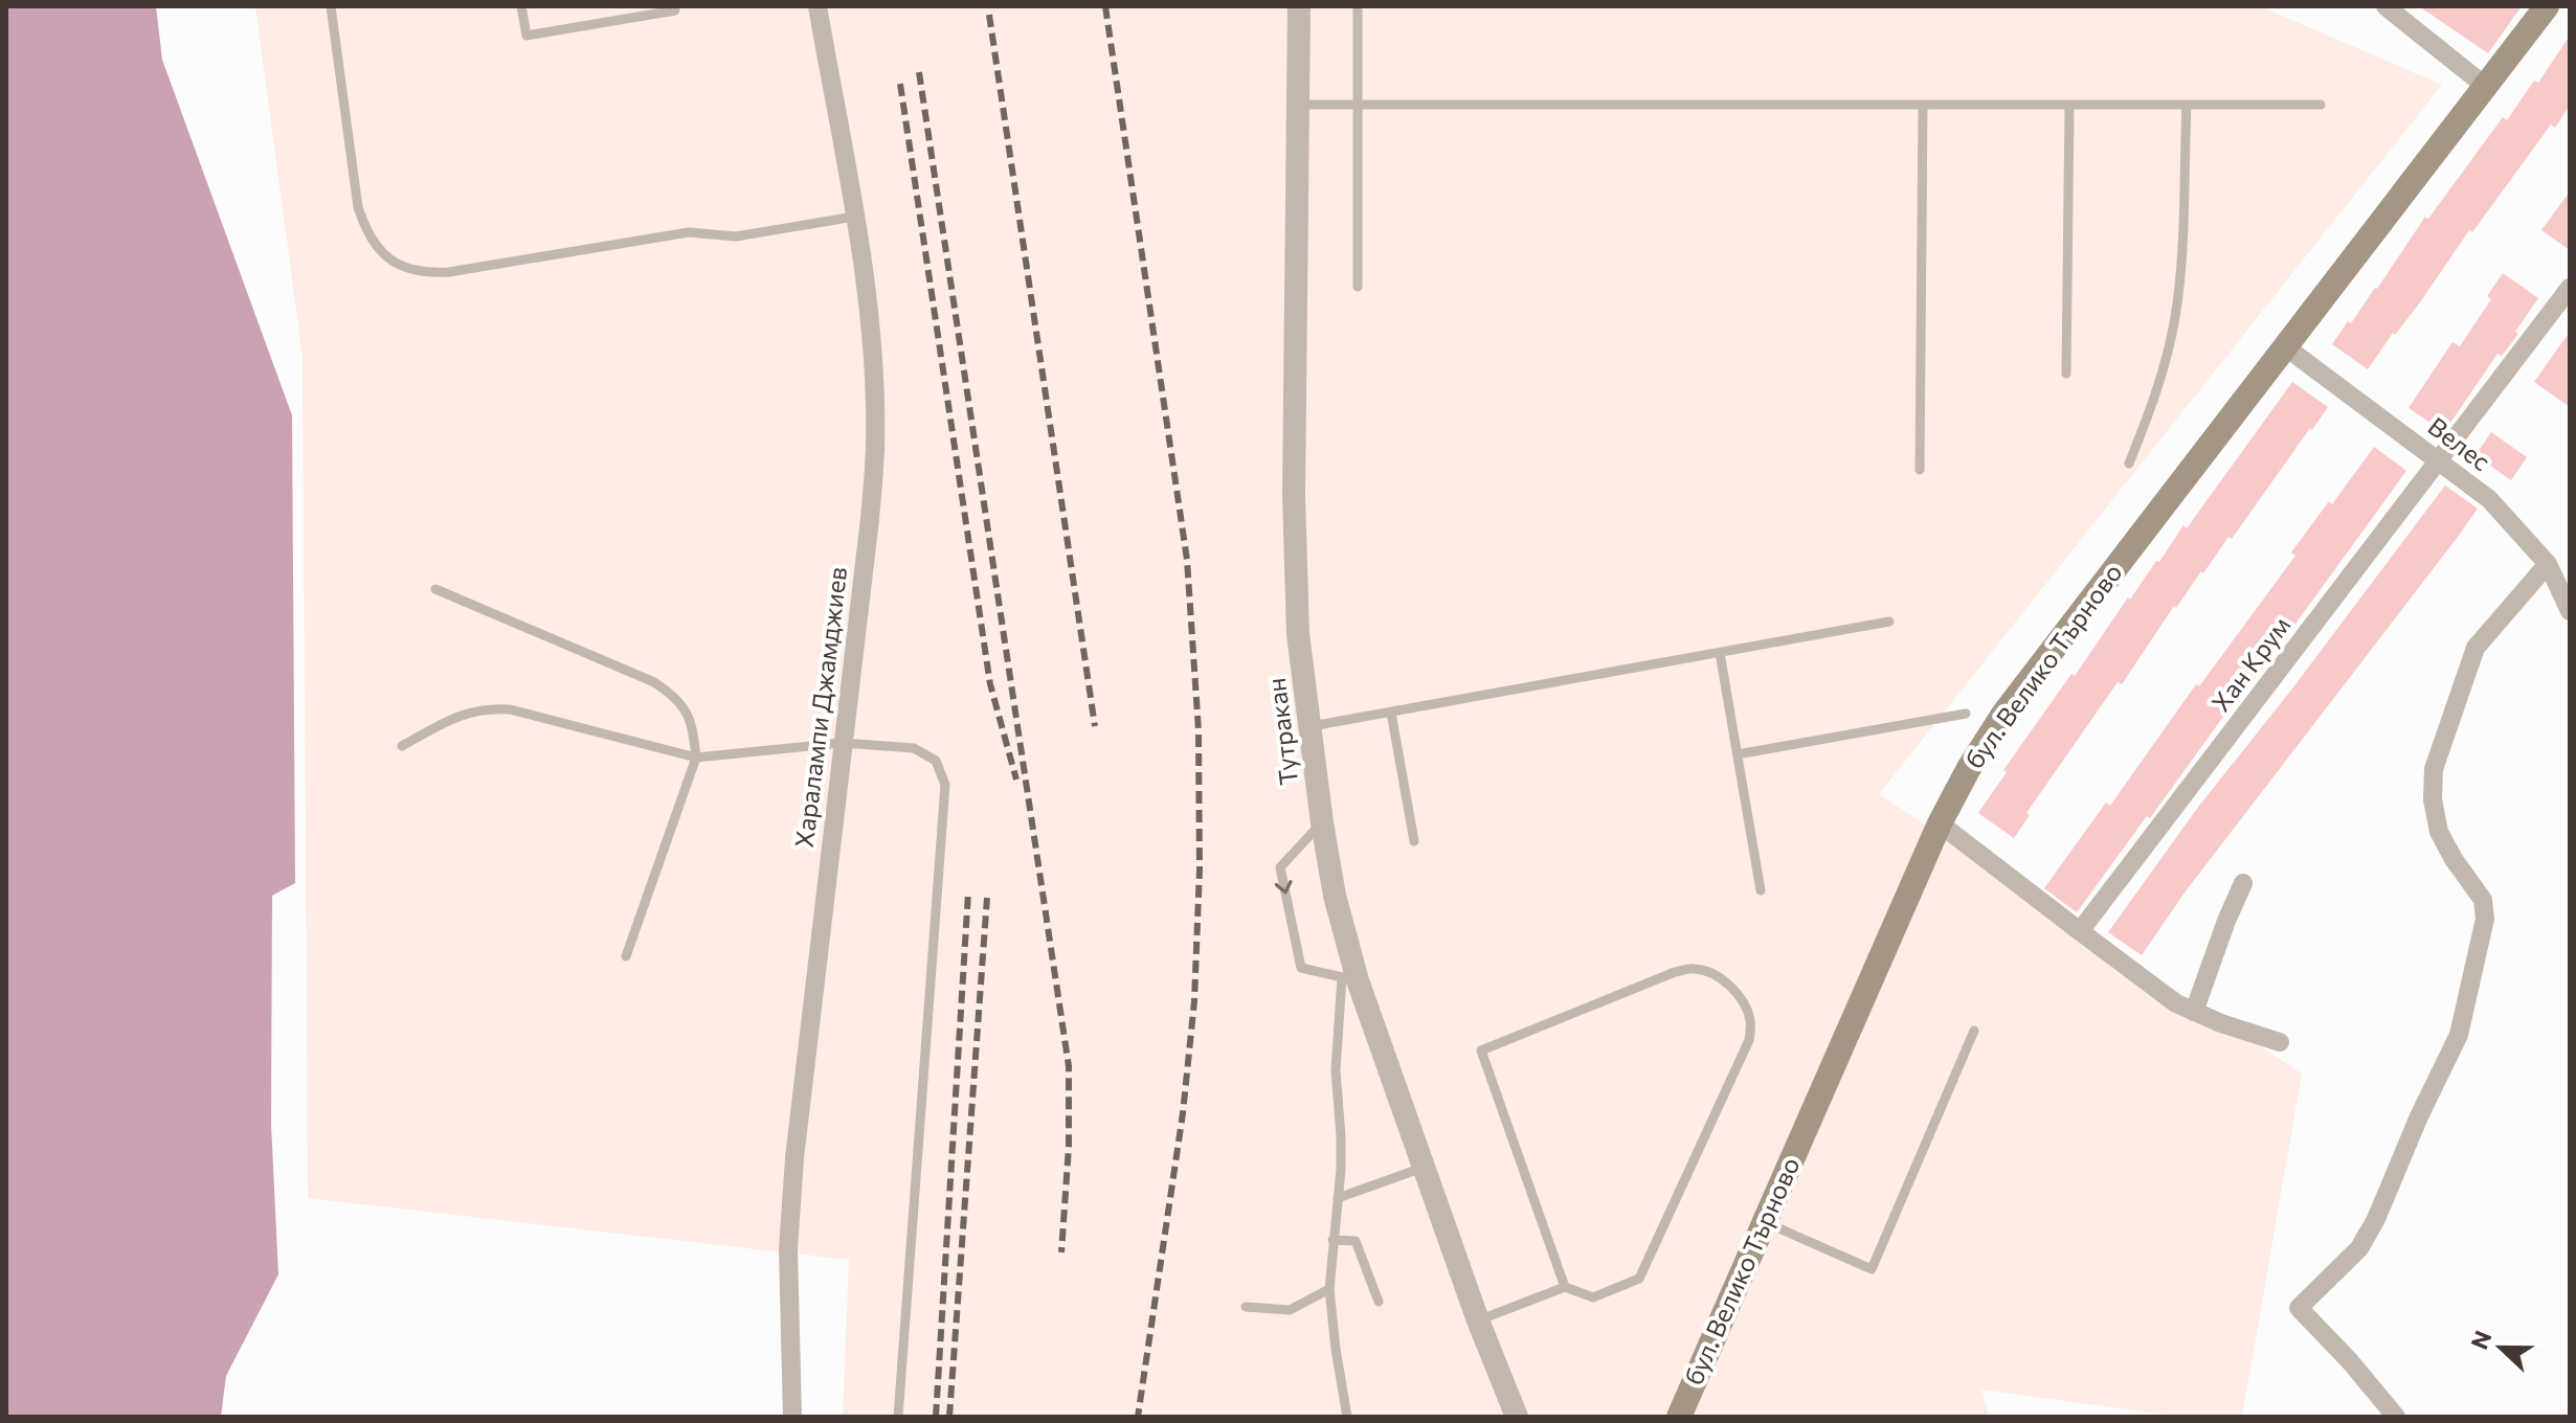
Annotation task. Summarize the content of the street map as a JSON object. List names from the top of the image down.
{
  "streets": {
    "main road": ["бул. Велико Търново"],
    "street": [
      "Велес",
      "Хан Крум",
      "Харалампи Джамджиев",
      "Тутракан"
    ]
  },
  "crossings": [
    ["Велес", "Хан Крум"],
    ["Велес", "бул. Велико Търново"]
  ],
  "north": "left"
}
